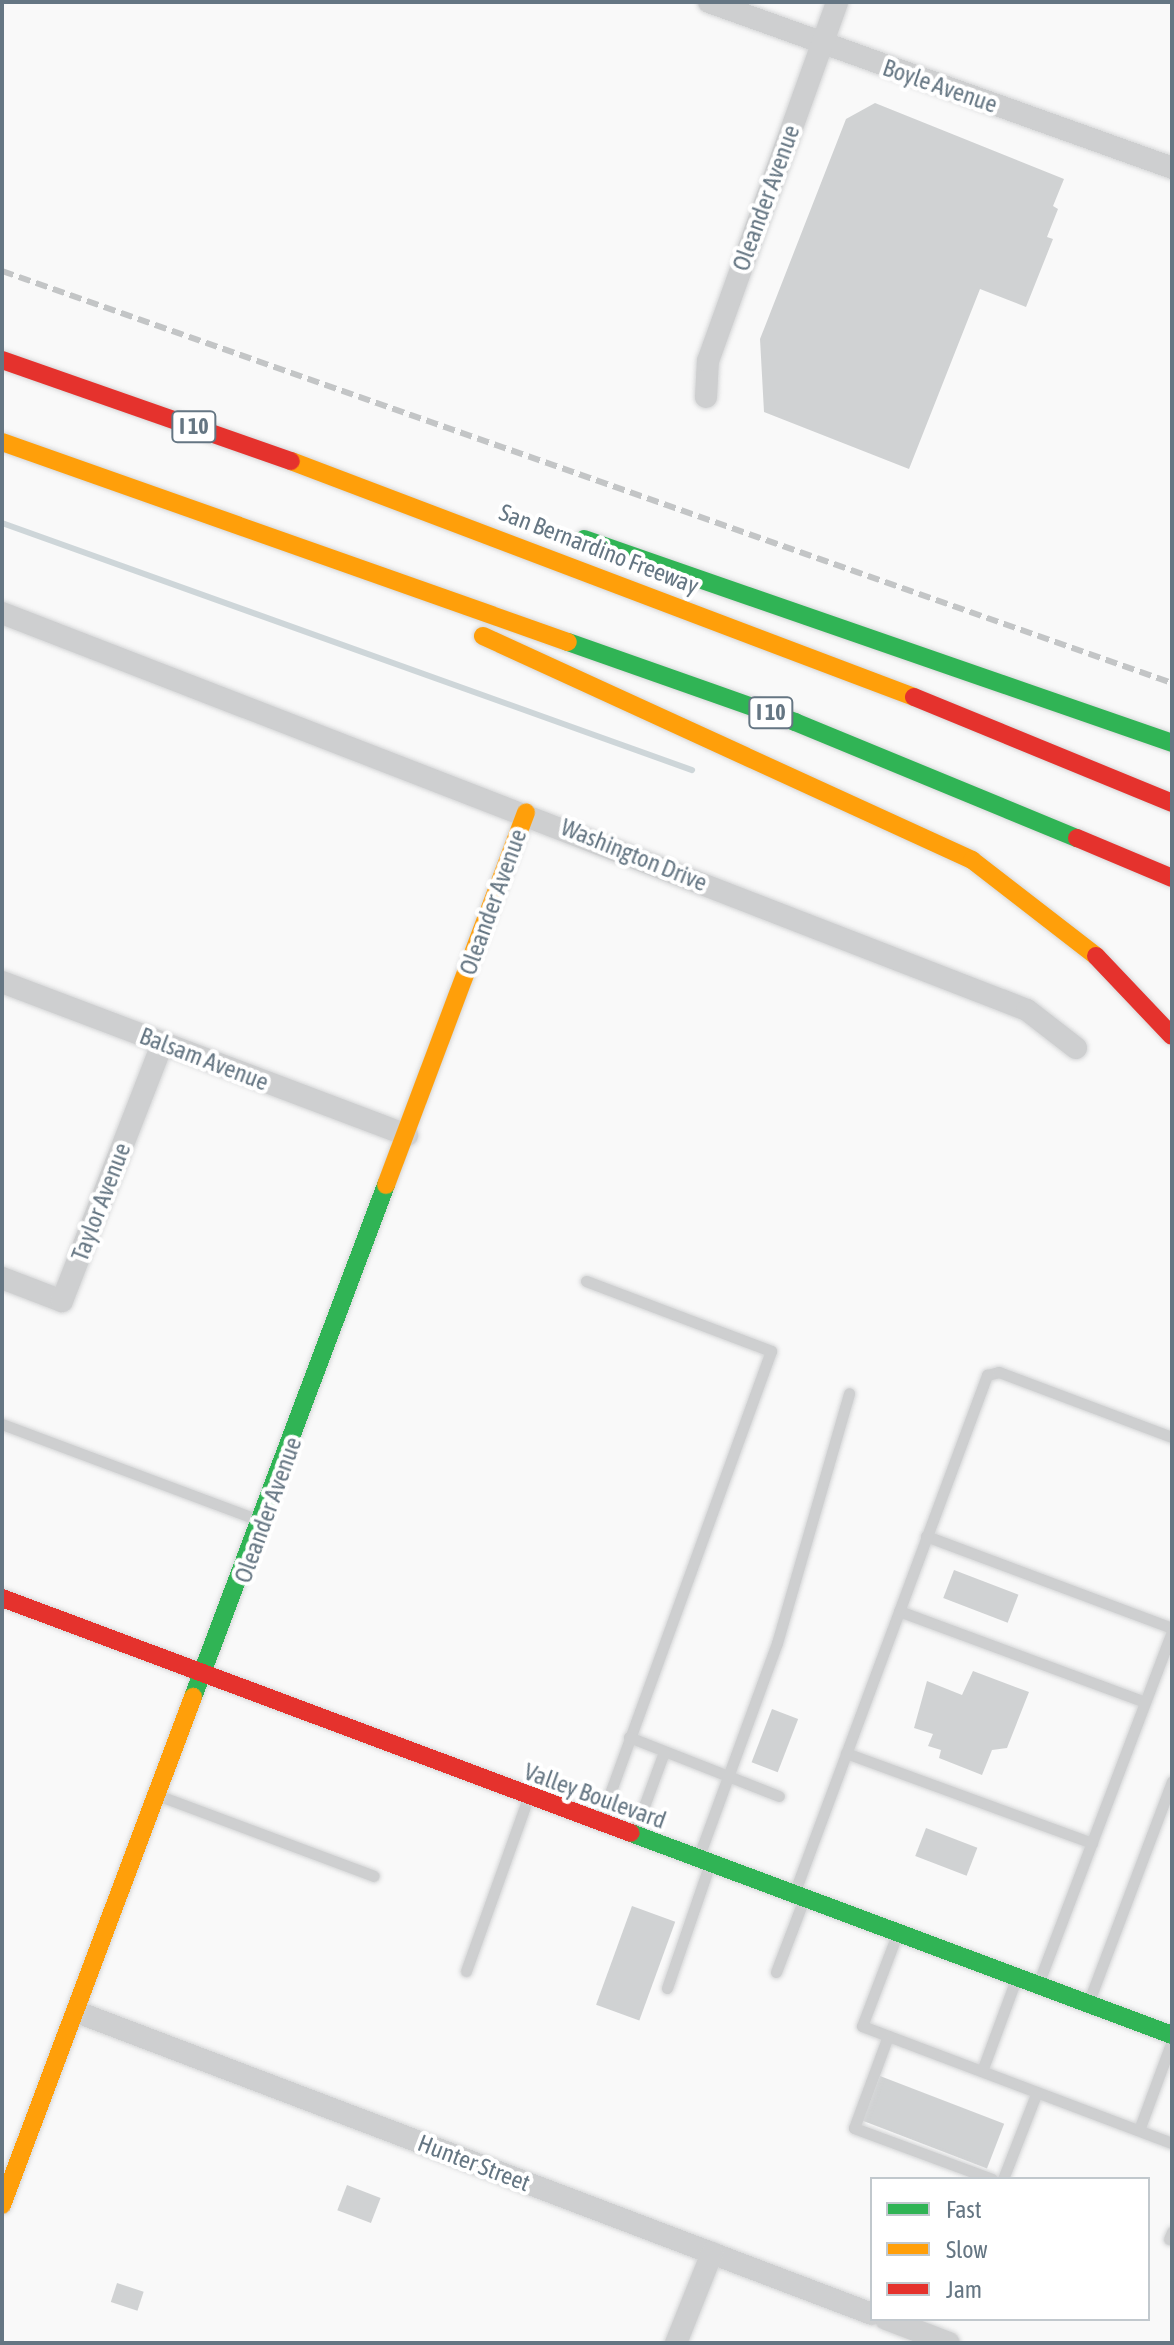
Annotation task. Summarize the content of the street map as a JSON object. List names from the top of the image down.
{
  "streets": {
    "main road": [
      "Oleander Avenue",
      "I 10",
      "San Bernardino Freeway",
      "Valley Boulevard"
    ],
    "street": [
      "Boyle Avenue",
      "Washington Drive",
      "Balsam Avenue",
      "Taylor Avenue",
      "Hunter Street"
    ]
  },
  "crossings": [
    ["Boyle Avenue", "Oleander Avenue"],
    ["Oleander Avenue", "Washington Drive"],
    ["Oleander Avenue", "Balsam Avenue"],
    ["Oleander Avenue", "Valley Boulevard"],
    ["Oleander Avenue", "Hunter Street"],
    ["Balsam Avenue", "Taylor Avenue"]
  ],
  "legend": ["Fast", "Slow", "Jam"]
}
